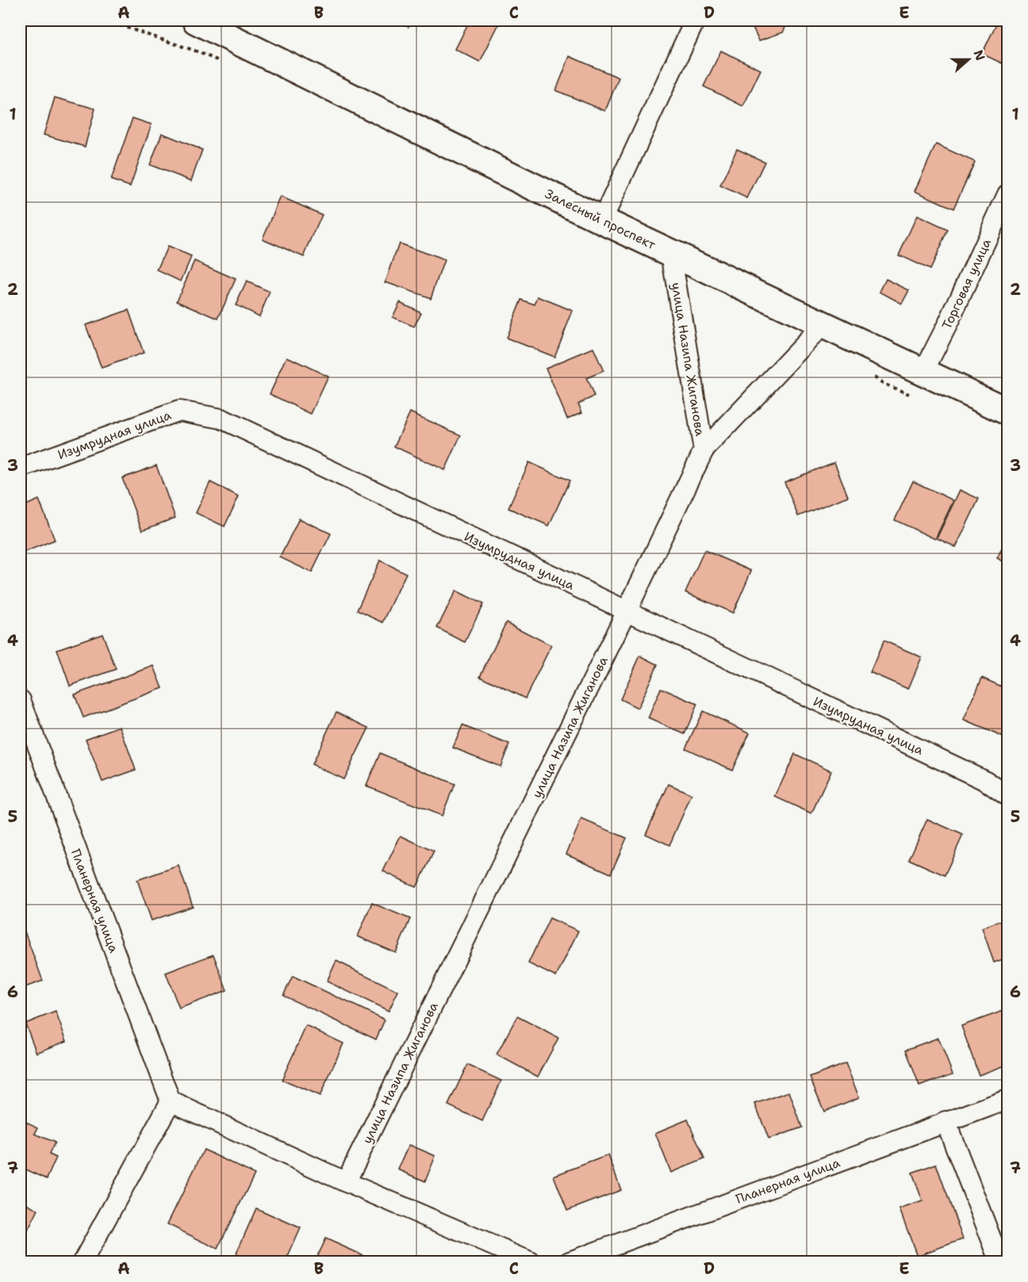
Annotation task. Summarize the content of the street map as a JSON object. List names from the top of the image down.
{
  "streets": {
    "main road": ["Залесный проспект"],
    "street": [
      "Торговая улица",
      "улица Назипа Жиганова",
      "Изумрудная улица",
      "Планерная улица"
    ]
  },
  "crossings": [
    ["Залесный проспект", "Торговая улица"],
    ["Залесный проспект", "улица Назипа Жиганова"],
    ["улица Назипа Жиганова", "Изумрудная улица"]
  ],
  "north": "right",
  "grid": {
    "columns": [
      "A",
      "B",
      "C",
      "D",
      "E"
    ],
    "rows": [
      "1",
      "2",
      "3",
      "4",
      "5",
      "6",
      "7"
    ]
  }
}
